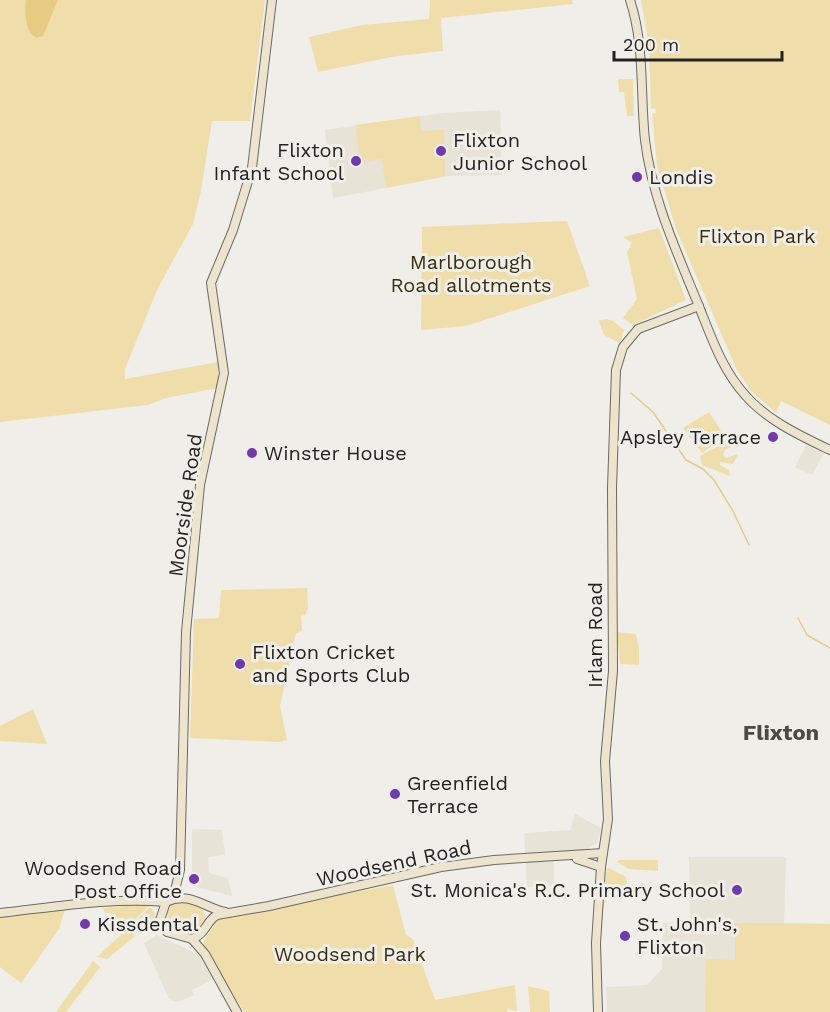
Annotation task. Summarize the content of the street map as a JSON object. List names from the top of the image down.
{
  "streets": {
    "street": ["Moorside Road", "Irlam Road", "Woodsend Road"]
  },
  "crossings": [
    ["Moorside Road", "Woodsend Road"],
    ["Irlam Road", "Woodsend Road"]
  ],
  "districts": ["Flixton"],
  "parks": ["Flixton Park", "Marlborough Road allotments", "Woodsend Park"],
  "places": [
    "Flixton Junior School",
    "Flixton Infant School",
    "Londis",
    "Apsley Terrace",
    "Winster House",
    "Flixton Cricket and Sports Club",
    "Greenfield Terrace",
    "Woodsend Road Post Office",
    "St. Monica's R.C. Primary School",
    "Kissdental",
    "St. John's, Flixton"
  ],
  "scale_bar": "200 m"
}
